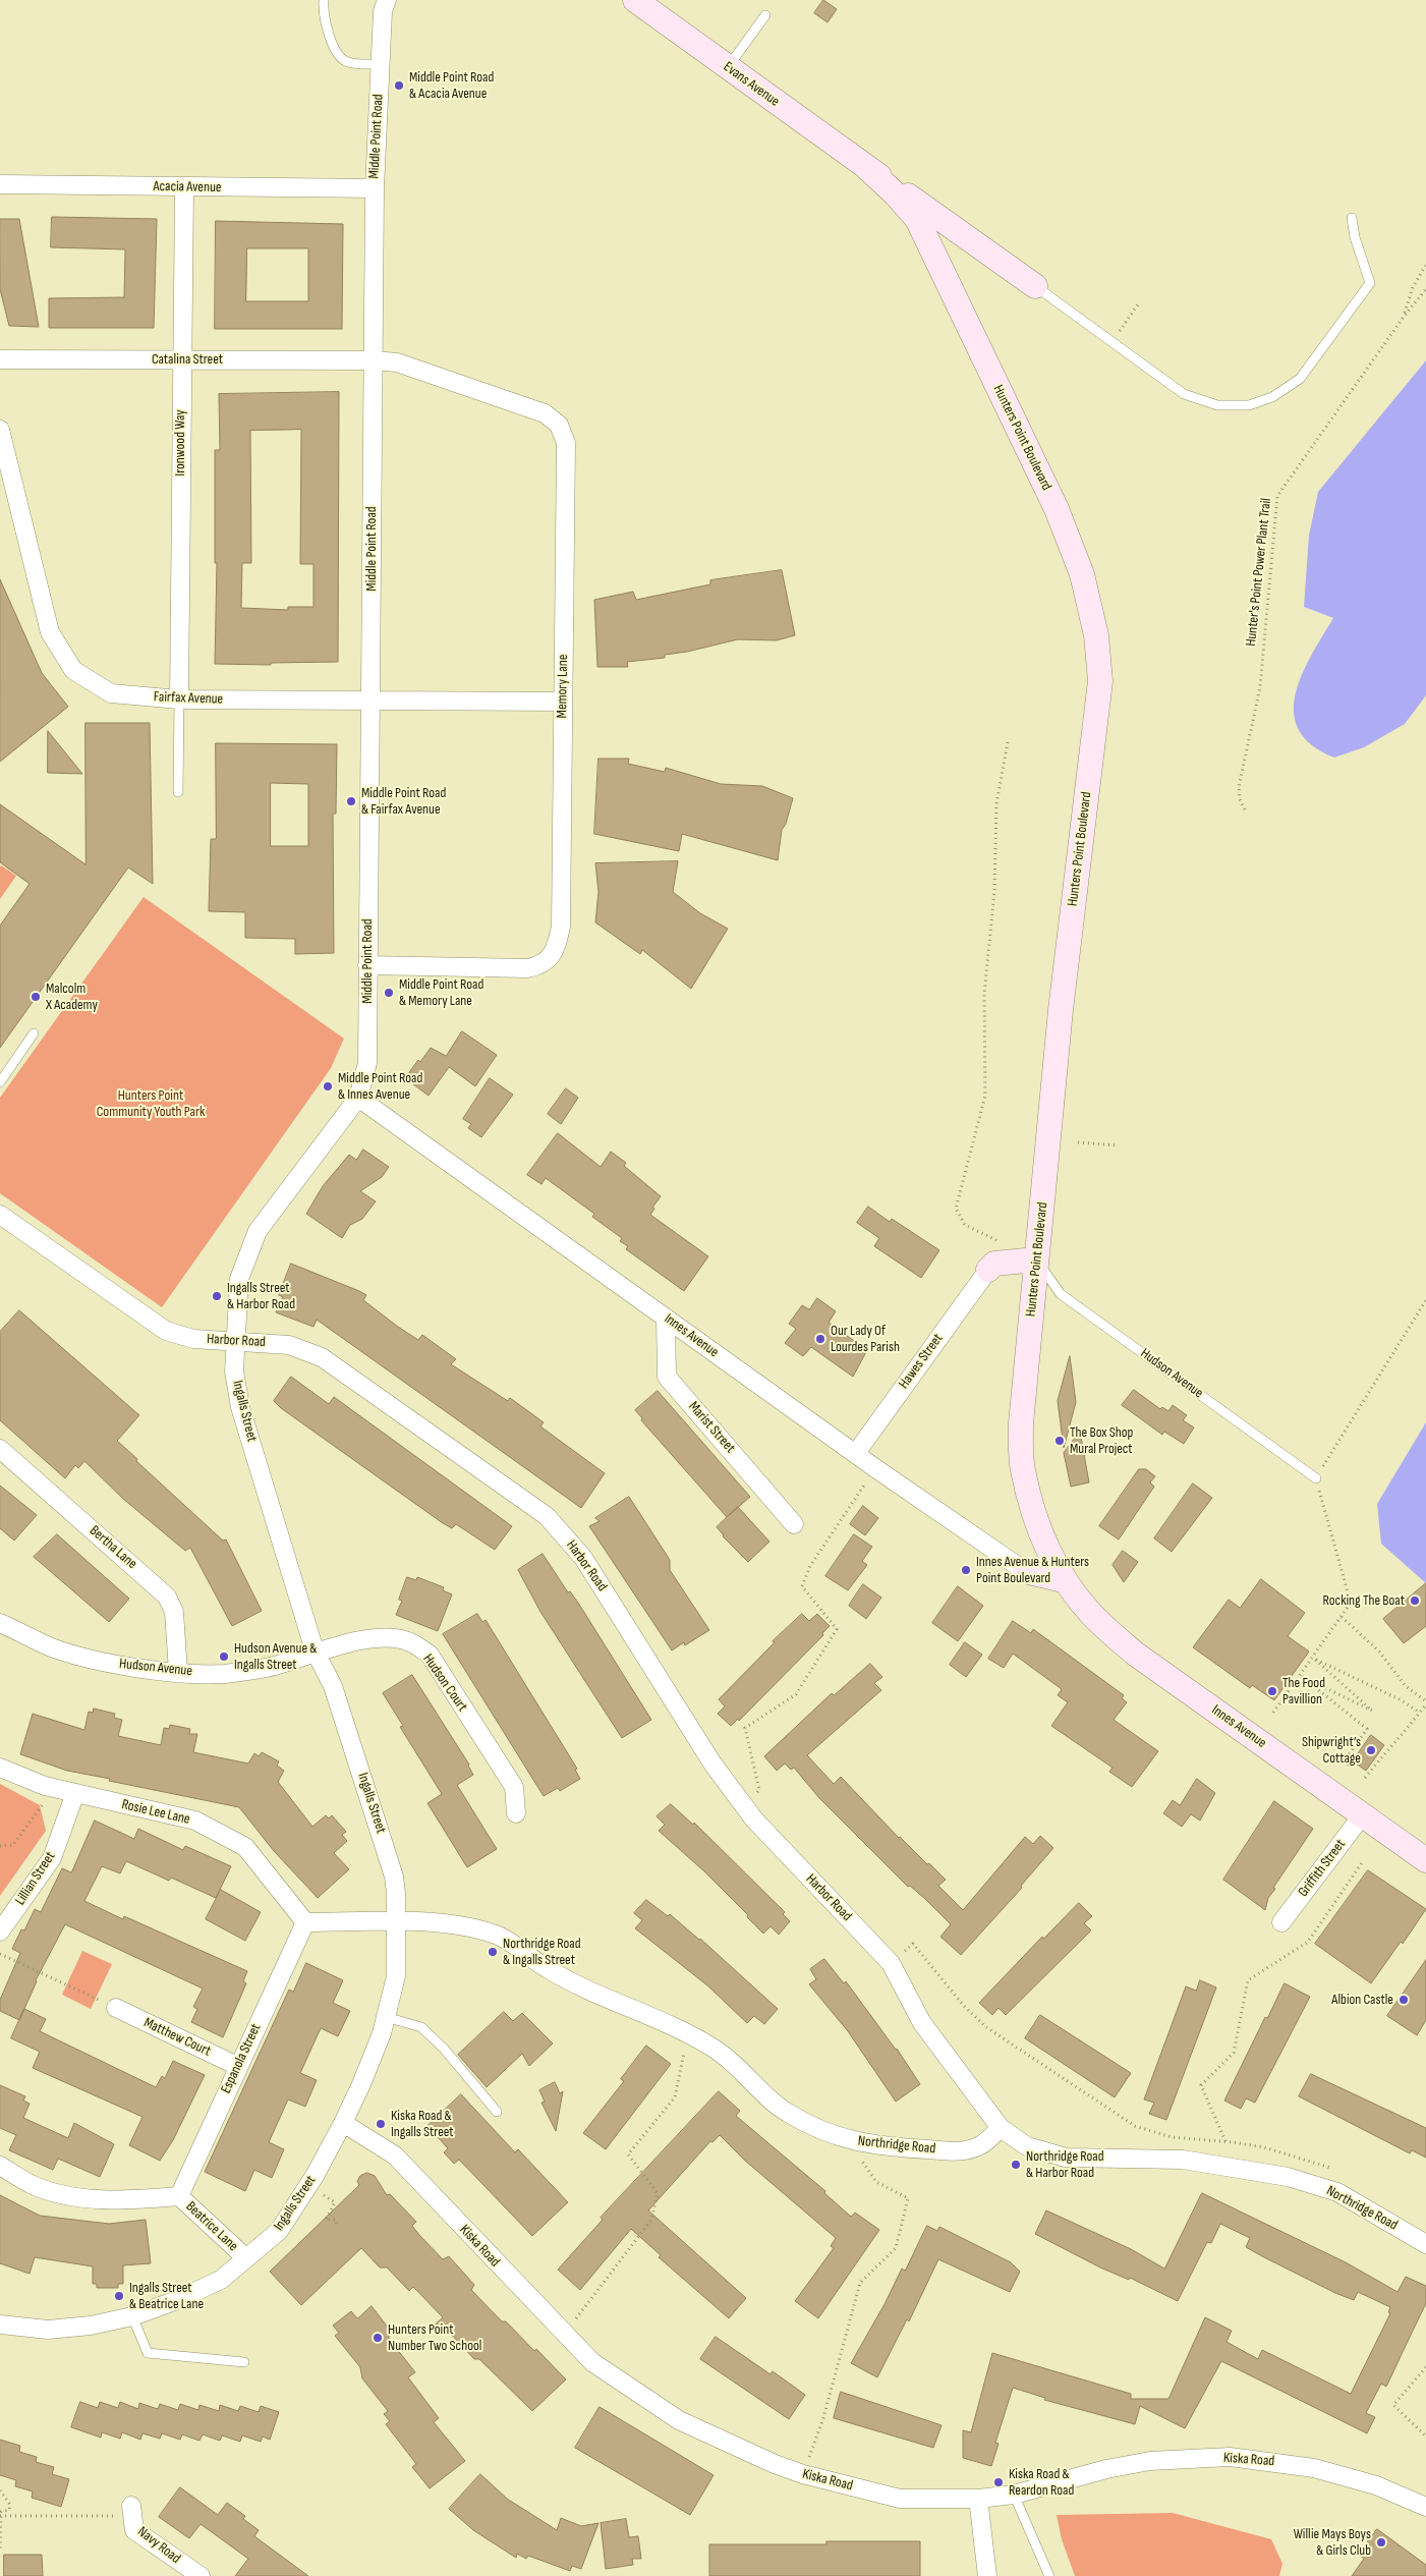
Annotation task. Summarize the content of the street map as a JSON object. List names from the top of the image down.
{
  "streets": {
    "main road": ["Evans Avenue", "Hunters Point Boulevard", "Innes Avenue"],
    "street": [
      "Middle Point Road",
      "Acacia Avenue",
      "Catalina Street",
      "Ironwood Way",
      "Memory Lane",
      "Fairfax Avenue",
      "Harbor Road",
      "Hawes Street",
      "Hudson Avenue",
      "Ingalls Street",
      "Marist Street",
      "Bertha Lane",
      "Hudson Court",
      "Rosie Lee Lane",
      "Griffith Street",
      "Lillian Street",
      "Matthew Court",
      "Espanola Street",
      "Northridge Road",
      "Beatrice Lane",
      "Kiska Road",
      "Navy Road"
    ],
    "path": ["Hunter's Point Power Plant Trail"]
  },
  "crossings": [
    ["Evans Avenue", "Hunters Point Boulevard"],
    ["Middle Point Road", "Acacia Avenue"],
    ["Middle Point Road", "Catalina Street"],
    ["Middle Point Road", "Memory Lane"],
    ["Middle Point Road", "Fairfax Avenue"],
    ["Middle Point Road", "Innes Avenue"],
    ["Middle Point Road", "Ingalls Street"],
    ["Acacia Avenue", "Ironwood Way"],
    ["Catalina Street", "Ironwood Way"],
    ["Catalina Street", "Memory Lane"],
    ["Hunters Point Boulevard", "Innes Avenue"],
    ["Hunters Point Boulevard", "Hudson Avenue"],
    ["Ironwood Way", "Fairfax Avenue"],
    ["Memory Lane", "Fairfax Avenue"],
    ["Innes Avenue", "Hawes Street"],
    ["Innes Avenue", "Ingalls Street"],
    ["Innes Avenue", "Marist Street"],
    ["Innes Avenue", "Griffith Street"],
    ["Harbor Road", "Ingalls Street"],
    ["Harbor Road", "Northridge Road"],
    ["Hudson Avenue", "Ingalls Street"],
    ["Hudson Avenue", "Bertha Lane"],
    ["Hudson Avenue", "Hudson Court"],
    ["Ingalls Street", "Hudson Court"],
    ["Ingalls Street", "Northridge Road"],
    ["Ingalls Street", "Beatrice Lane"],
    ["Ingalls Street", "Kiska Road"],
    ["Rosie Lee Lane", "Lillian Street"],
    ["Rosie Lee Lane", "Espanola Street"],
    ["Matthew Court", "Espanola Street"],
    ["Espanola Street", "Beatrice Lane"]
  ],
  "parks": ["Hunters Point Community Youth Park"],
  "places": [
    "Middle Point Road & Acacia Avenue",
    "Middle Point Road & Fairfax Avenue",
    "Middle Point Road & Memory Lane",
    "Malcolm X Academy",
    "Middle Point Road & Innes Avenue",
    "Ingalls Street & Harbor Road",
    "Our Lady Of Lourdes Parish",
    "The Box Shop Mural Project",
    "Innes Avenue & Hunters Point Boulevard",
    "Rocking The Boat",
    "Hudson Avenue & Ingalls Street",
    "The Food Pavillion",
    "Shipwright’s Cottage",
    "Northridge Road & Ingalls Street",
    "Albion Castle",
    "Kiska Road & Ingalls Street",
    "Northridge Road & Harbor Road",
    "Ingalls Street & Beatrice Lane",
    "Hunters Point Number Two School",
    "Kiska Road & Reardon Road",
    "Willie Mays Boys & Girls Club"
  ]
}
